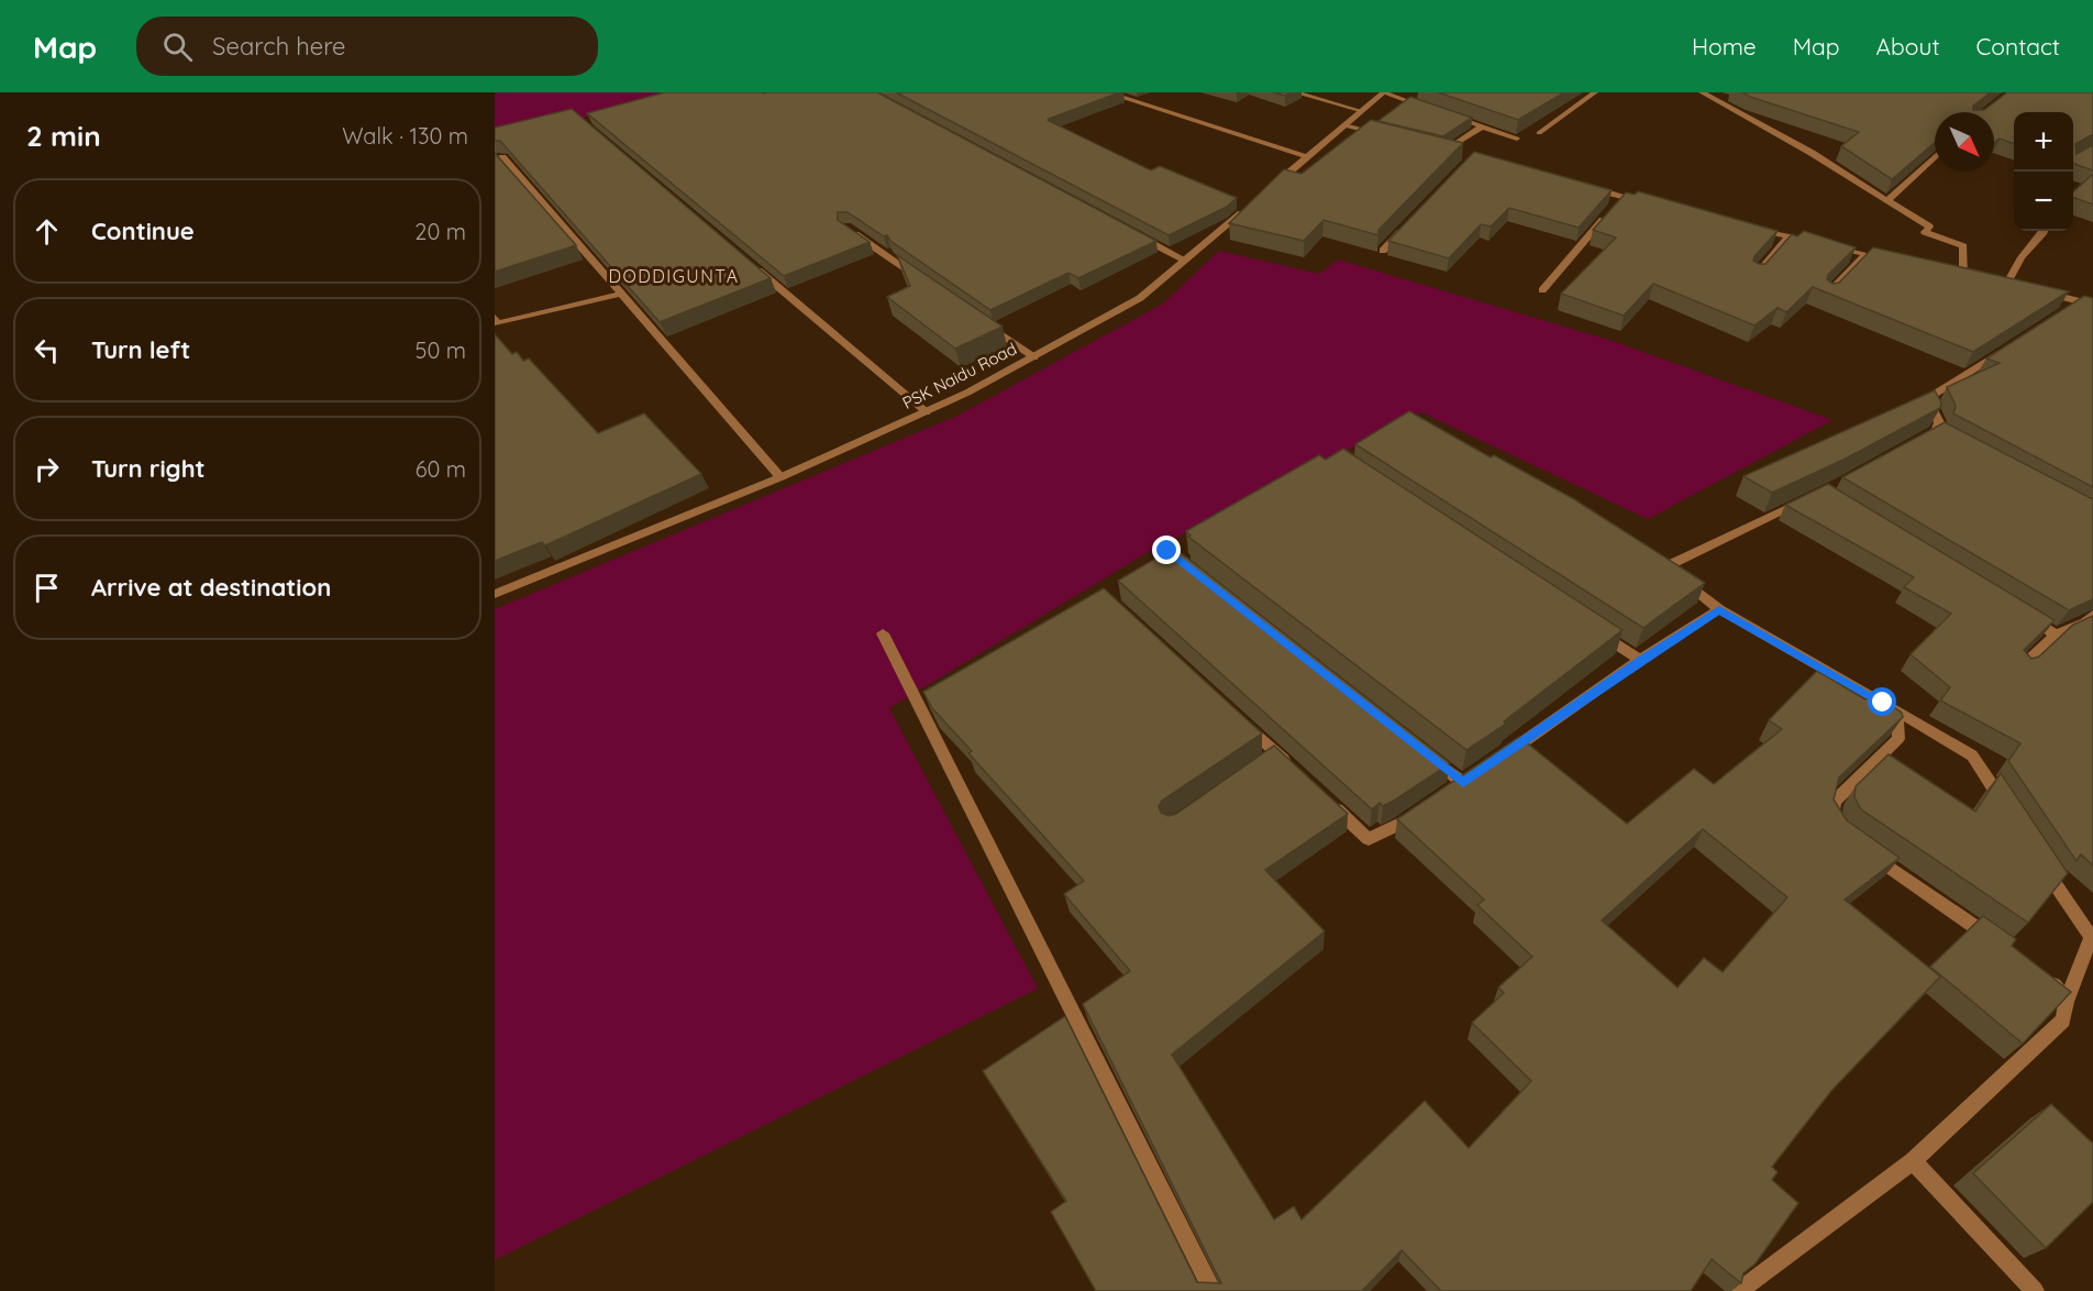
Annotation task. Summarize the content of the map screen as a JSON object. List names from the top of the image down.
{
  "streets": {
    "street": ["PSK Naidu Road"]
  },
  "districts": ["DODDIGUNTA"],
  "north": "bottom right",
  "page": {
    "header": "Map",
    "search": "Search here",
    "nav": [
      "Home",
      "Map",
      "About",
      "Contact"
    ],
    "heading": ["2 min", "Walk · 130 m"],
    "map_buttons": ["+", "−"],
    "list": [
      ["Continue", "20 m"],
      ["Turn left", "50 m"],
      ["Turn right", "60 m"],
      "Arrive at destination"
    ]
  }
}
